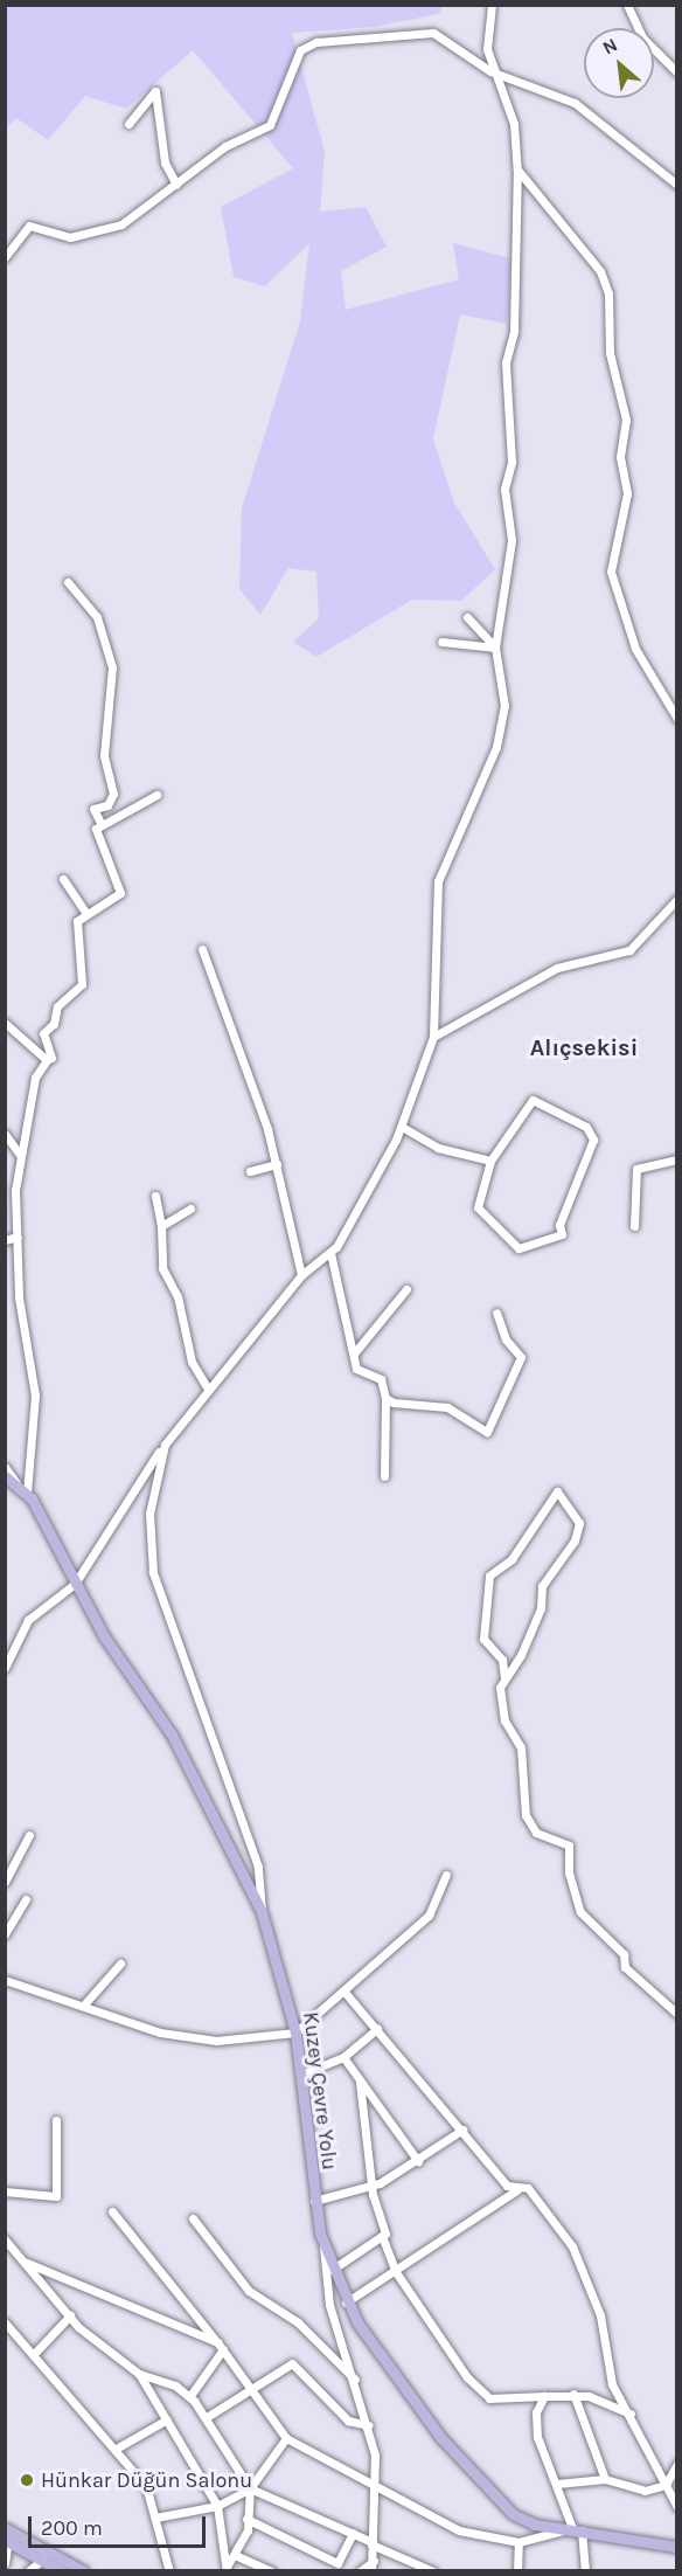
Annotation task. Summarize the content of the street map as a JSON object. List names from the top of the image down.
{
  "streets": {
    "main road": ["Kuzey Çevre Yolu"]
  },
  "districts": ["Alıçsekisi"],
  "places": ["Hünkar Düğün Salonu"],
  "scale_bar": "200 m",
  "north": "top left"
}
